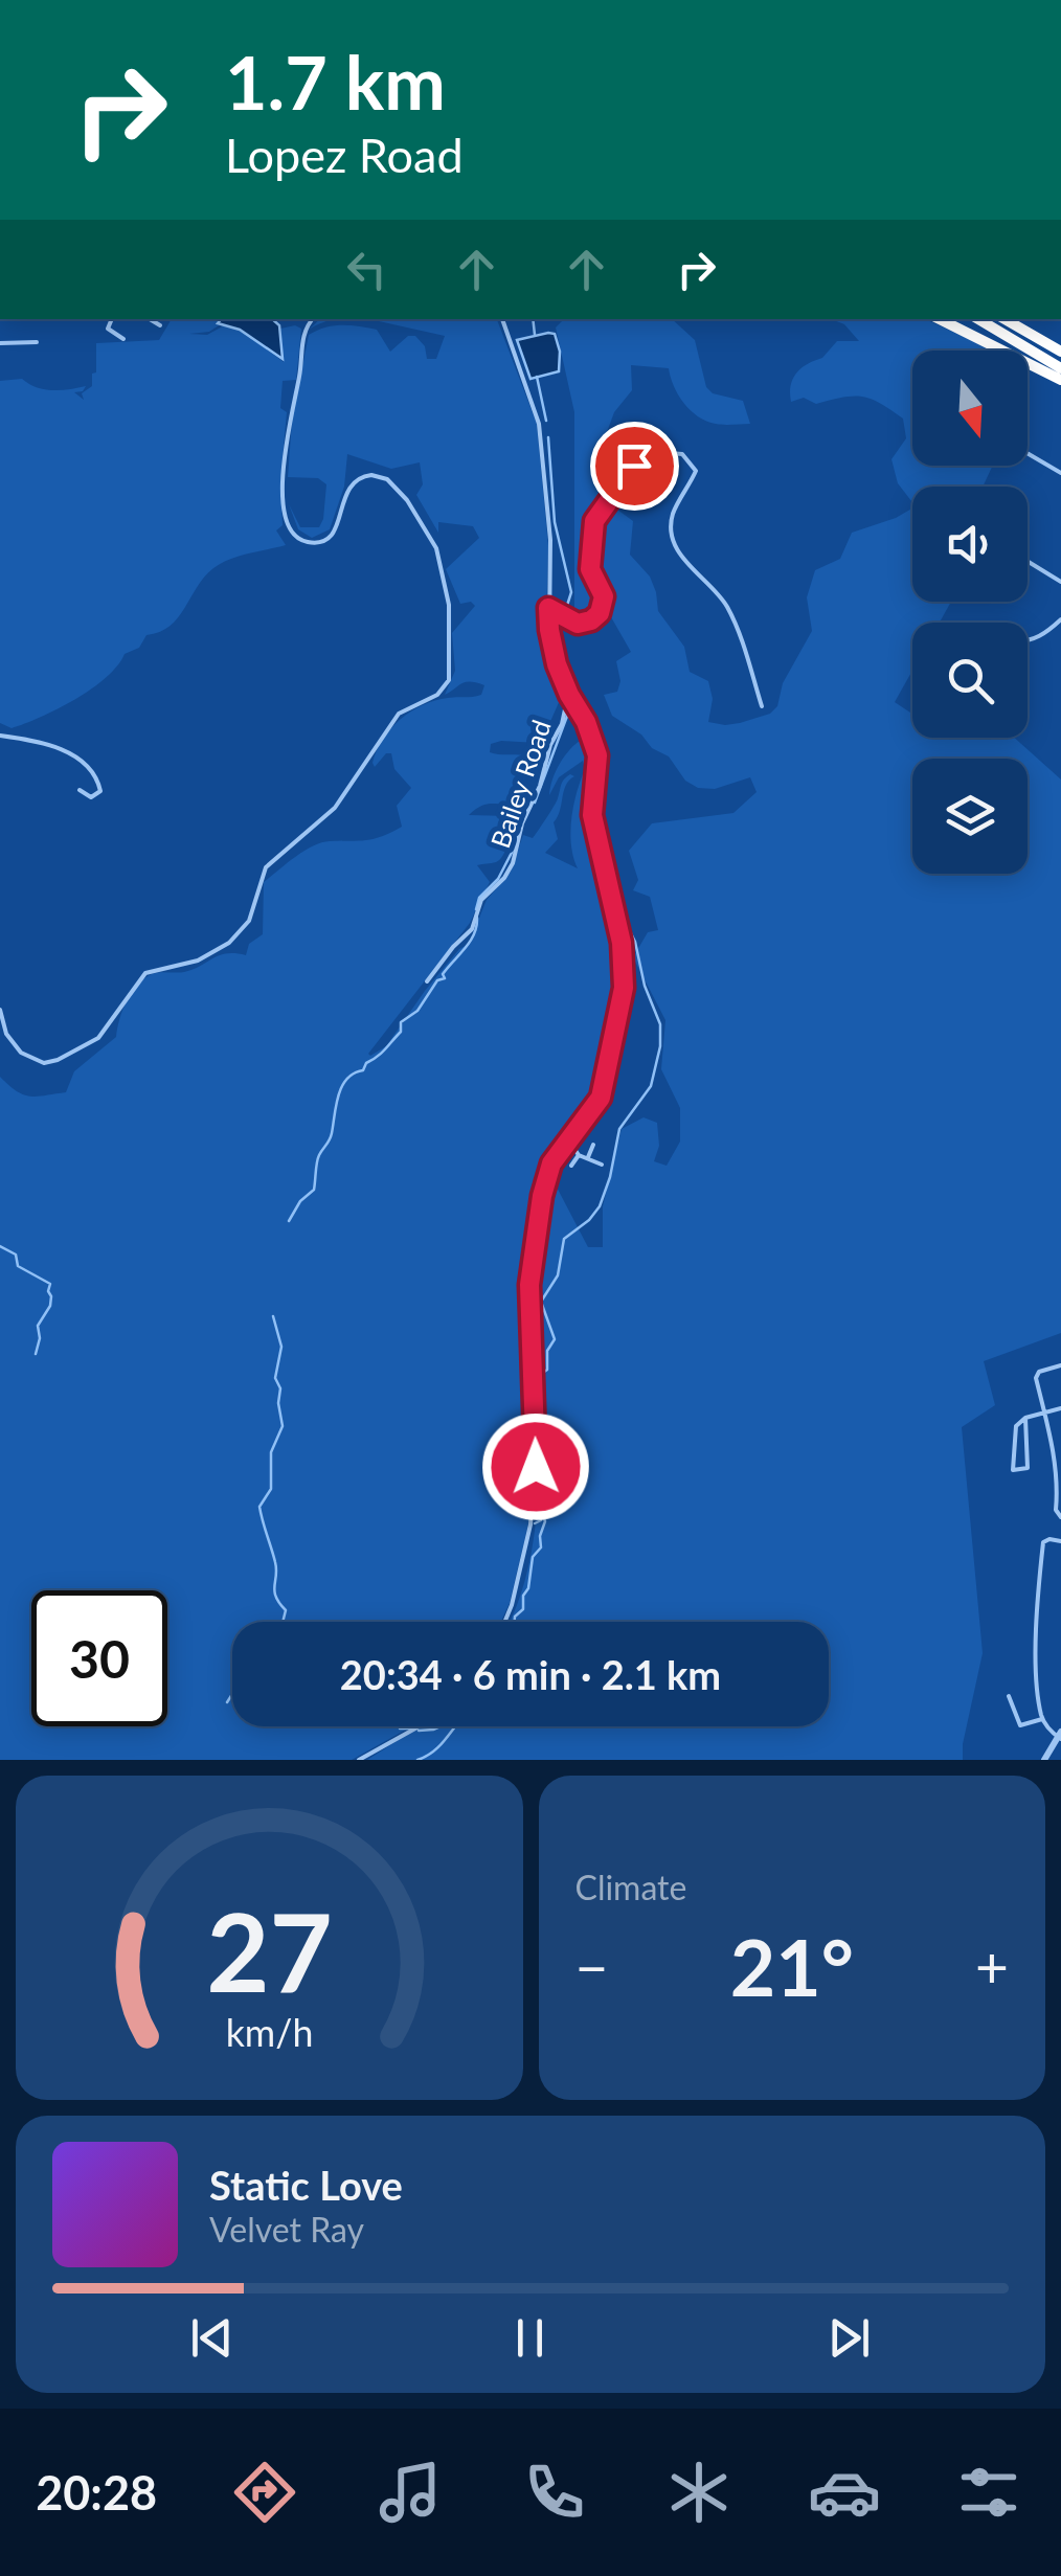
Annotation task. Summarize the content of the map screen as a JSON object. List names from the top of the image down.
{
  "streets": {
    "street": ["Bailey Road"]
  },
  "north": "bottom",
  "page": {
    "turn": ["1.7 km", "Lopez Road"],
    "limit": "30",
    "trip": "20:34 · 6 min · 2.1 km",
    "tile": "Climate",
    "heat": ["−", "21°", "+"],
    "song": ["Static Love", "Velvet Ray"],
    "tabs": "20:28",
    "gauge": ["27", "km/h"]
  }
}
